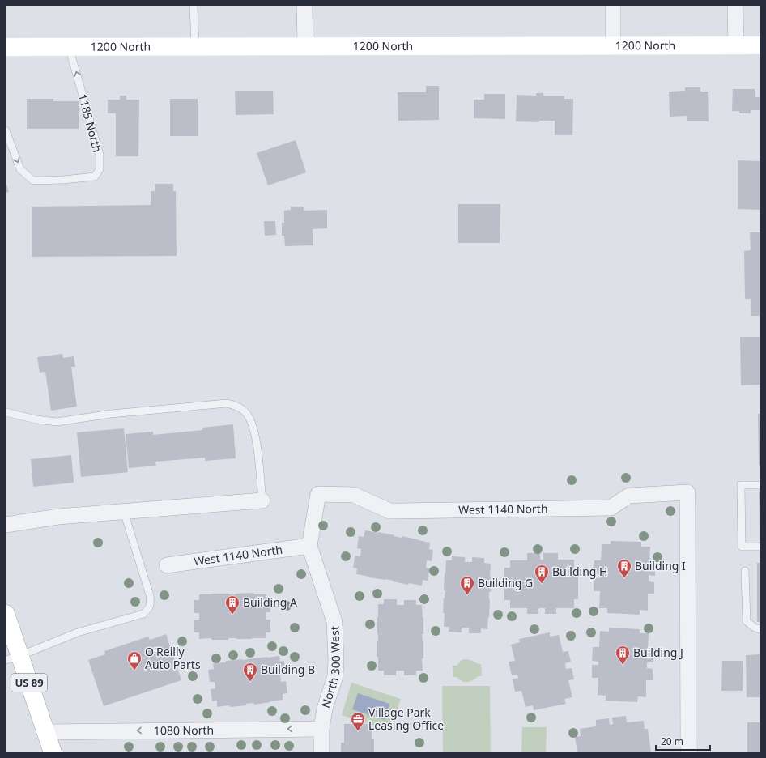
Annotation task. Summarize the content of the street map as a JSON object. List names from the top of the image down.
{
  "streets": {
    "street": [
      "1200 North",
      "West 1140 North",
      "North 300 West",
      "US 89",
      "1080 North"
    ],
    "lane": ["1185 North"]
  },
  "crossings": [
    ["1200 North", "1185 North"],
    ["West 1140 North", "North 300 West"],
    ["North 300 West", "1080 North"],
    ["US 89", "1080 North"]
  ],
  "one_way": ["1080 North"],
  "places": {
    "building": [
      "Building I",
      "Building H",
      "Building G",
      "Building A",
      "Building J",
      "Building B"
    ],
    "shop": ["O'Reilly Auto Parts"],
    "office": ["Village Park Leasing Office"]
  },
  "scale_bar": "20 m"
}
